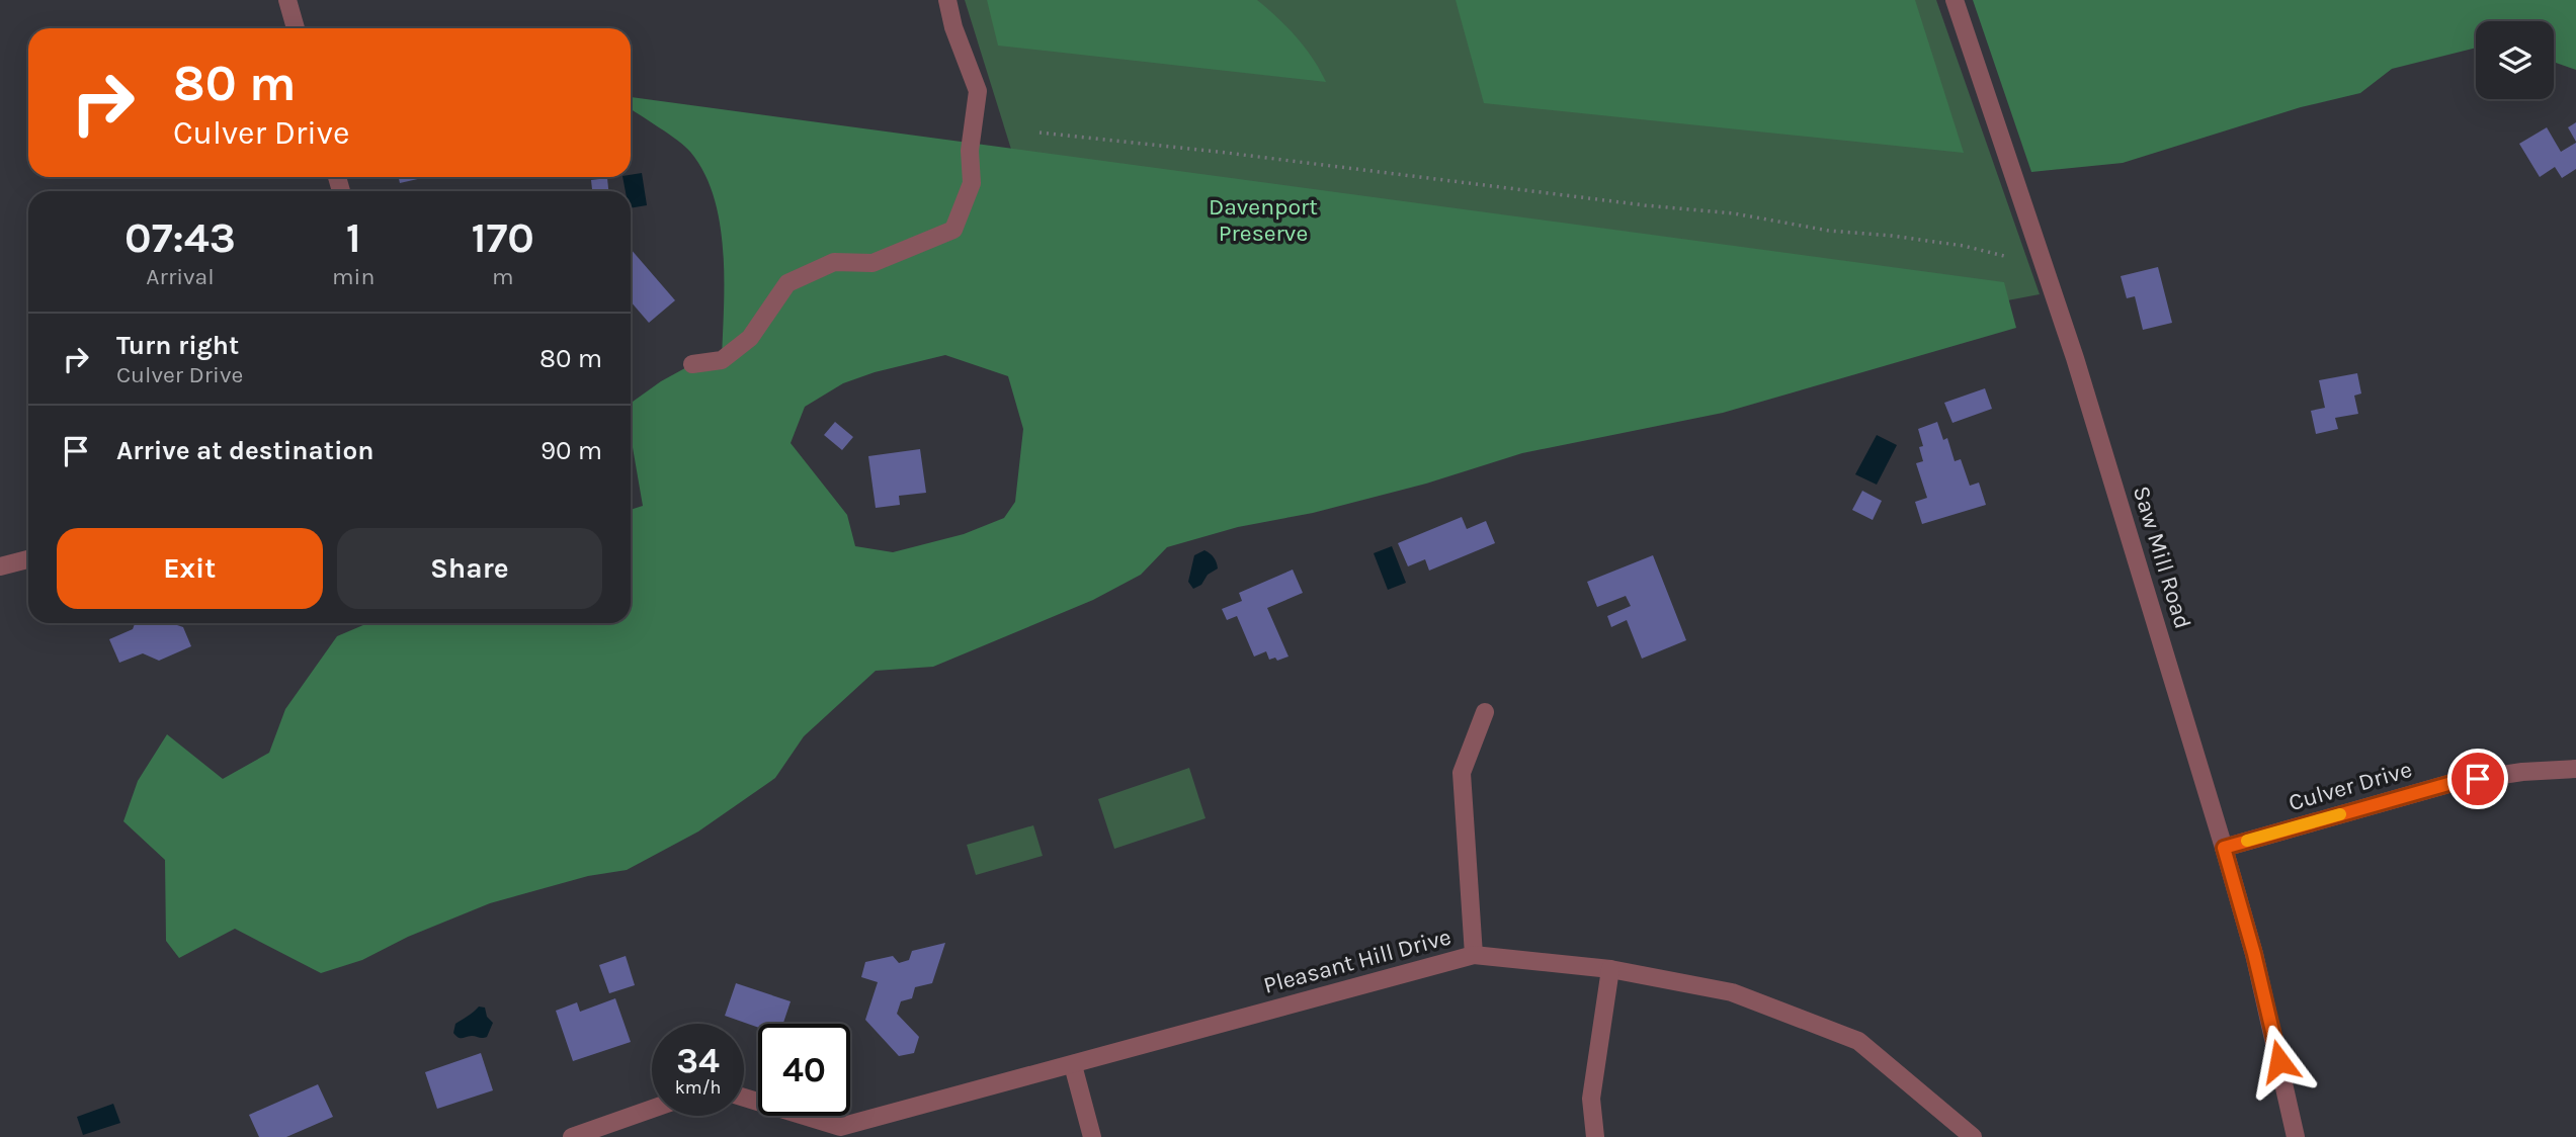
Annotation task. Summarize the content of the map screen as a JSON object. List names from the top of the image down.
{
  "streets": {
    "street": ["Saw Mill Road", "Culver Drive", "Pleasant Hill Drive"]
  },
  "crossings": [
    ["Saw Mill Road", "Culver Drive"]
  ],
  "parks": ["Davenport Preserve"],
  "page": {
    "turn": ["80 m", "Culver Drive"],
    "eta": [
      "07:43",
      "Arrival",
      "1",
      "min",
      "170",
      "m"
    ],
    "list": [
      {
        "name": "Turn right",
        "note": "Culver Drive",
        "value": "80 m"
      },
      {
        "name": "Arrive at destination",
        "value": "90 m"
      }
    ],
    "buttons": ["Exit", "Share"],
    "speed": "34 km/h",
    "limit": "40"
  }
}
